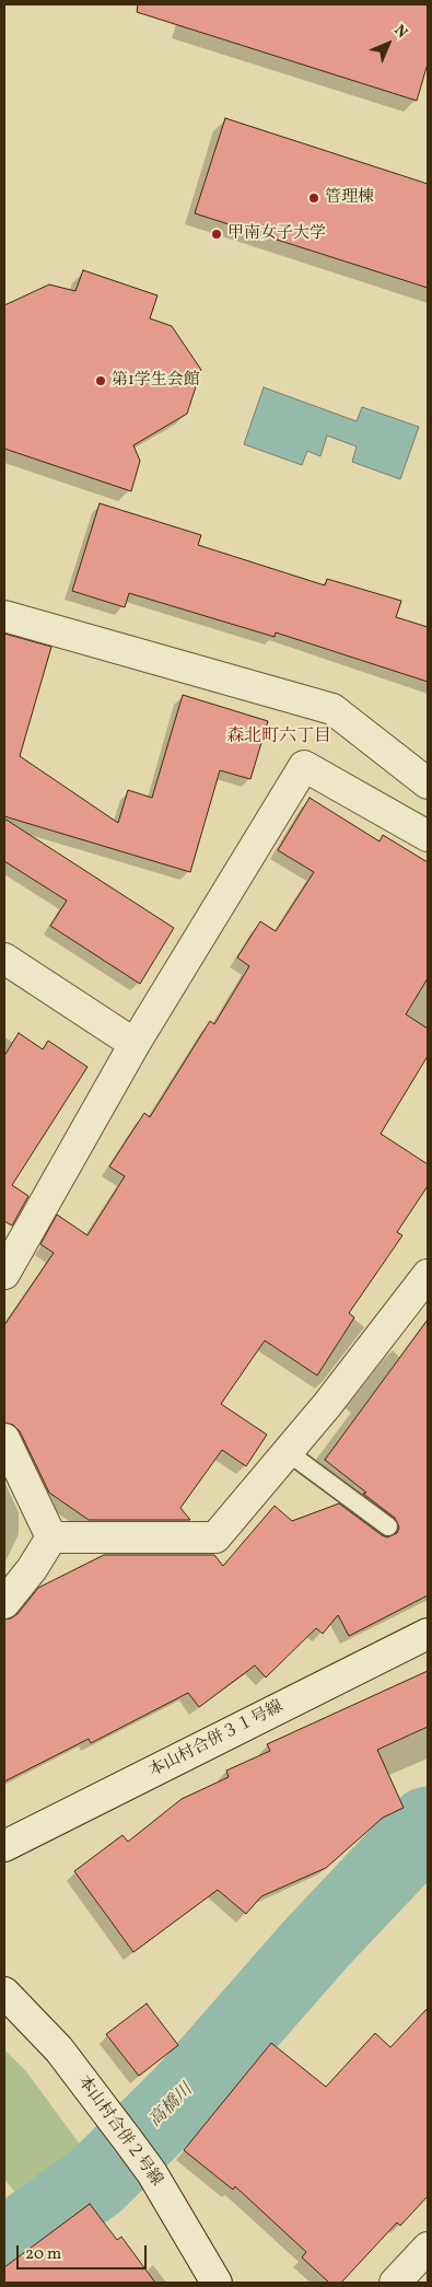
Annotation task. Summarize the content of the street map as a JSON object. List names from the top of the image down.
{
  "streets": {
    "street": ["本山村合併３１号線", "本山村合併２号線"]
  },
  "districts": ["森北町六丁目"],
  "water": ["高橋川"],
  "places": ["管理棟", "甲南女子大学", "第1学生会館"],
  "scale_bar": "20 m",
  "north": "top right"
}
